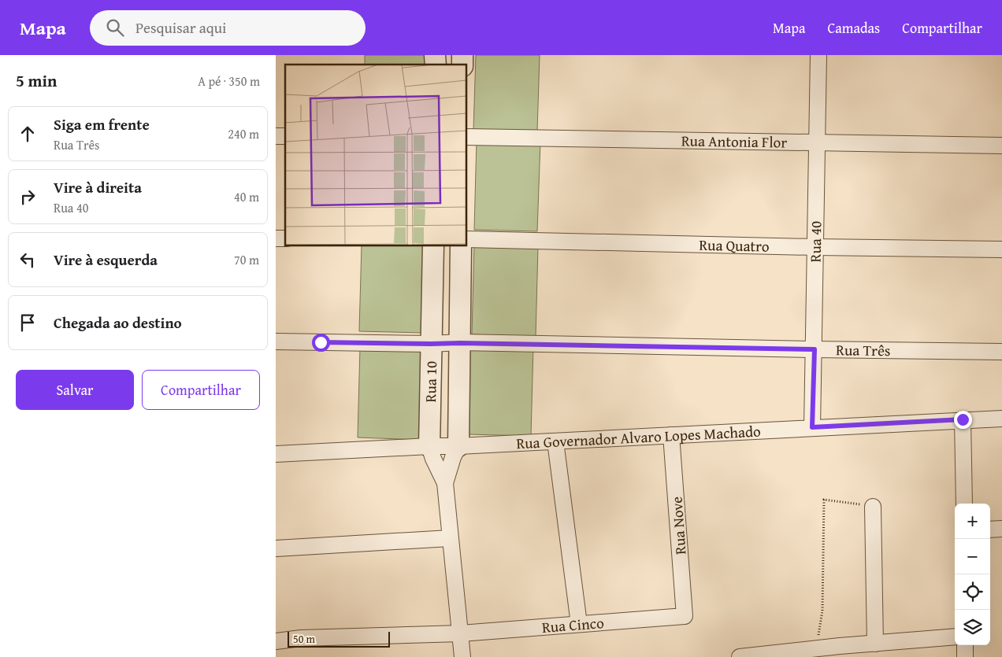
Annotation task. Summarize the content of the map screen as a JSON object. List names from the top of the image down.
{
  "streets": {
    "street": [
      "Rua Antonia Flor",
      "Rua 40",
      "Rua Quatro",
      "Rua Três",
      "Rua 10",
      "Rua Governador Alvaro Lopes Machado",
      "Rua Nove",
      "Rua Cinco"
    ]
  },
  "crossings": [
    ["Rua Antonia Flor", "Rua 40"],
    ["Rua 40", "Rua Quatro"],
    ["Rua 40", "Rua Três"],
    ["Rua 40", "Rua Governador Alvaro Lopes Machado"],
    ["Rua Três", "Rua 10"],
    ["Rua 10", "Rua Governador Alvaro Lopes Machado"],
    ["Rua Governador Alvaro Lopes Machado", "Rua Nove"],
    ["Rua Nove", "Rua Cinco"]
  ],
  "scale_bar": "50 m",
  "page": {
    "header": "Mapa",
    "search": "Pesquisar aqui",
    "nav": ["Mapa", "Camadas", "Compartilhar"],
    "heading": ["5 min", "A pé · 350 m"],
    "list": [
      ["Siga em frente", "Rua Três", "240 m"],
      ["Vire à direita", "Rua 40", "40 m"],
      ["Vire à esquerda", "70 m"],
      "Chegada ao destino"
    ],
    "buttons": ["Salvar", "Compartilhar"],
    "map_buttons": ["+", "−"],
    "scale": "50 m"
  }
}
